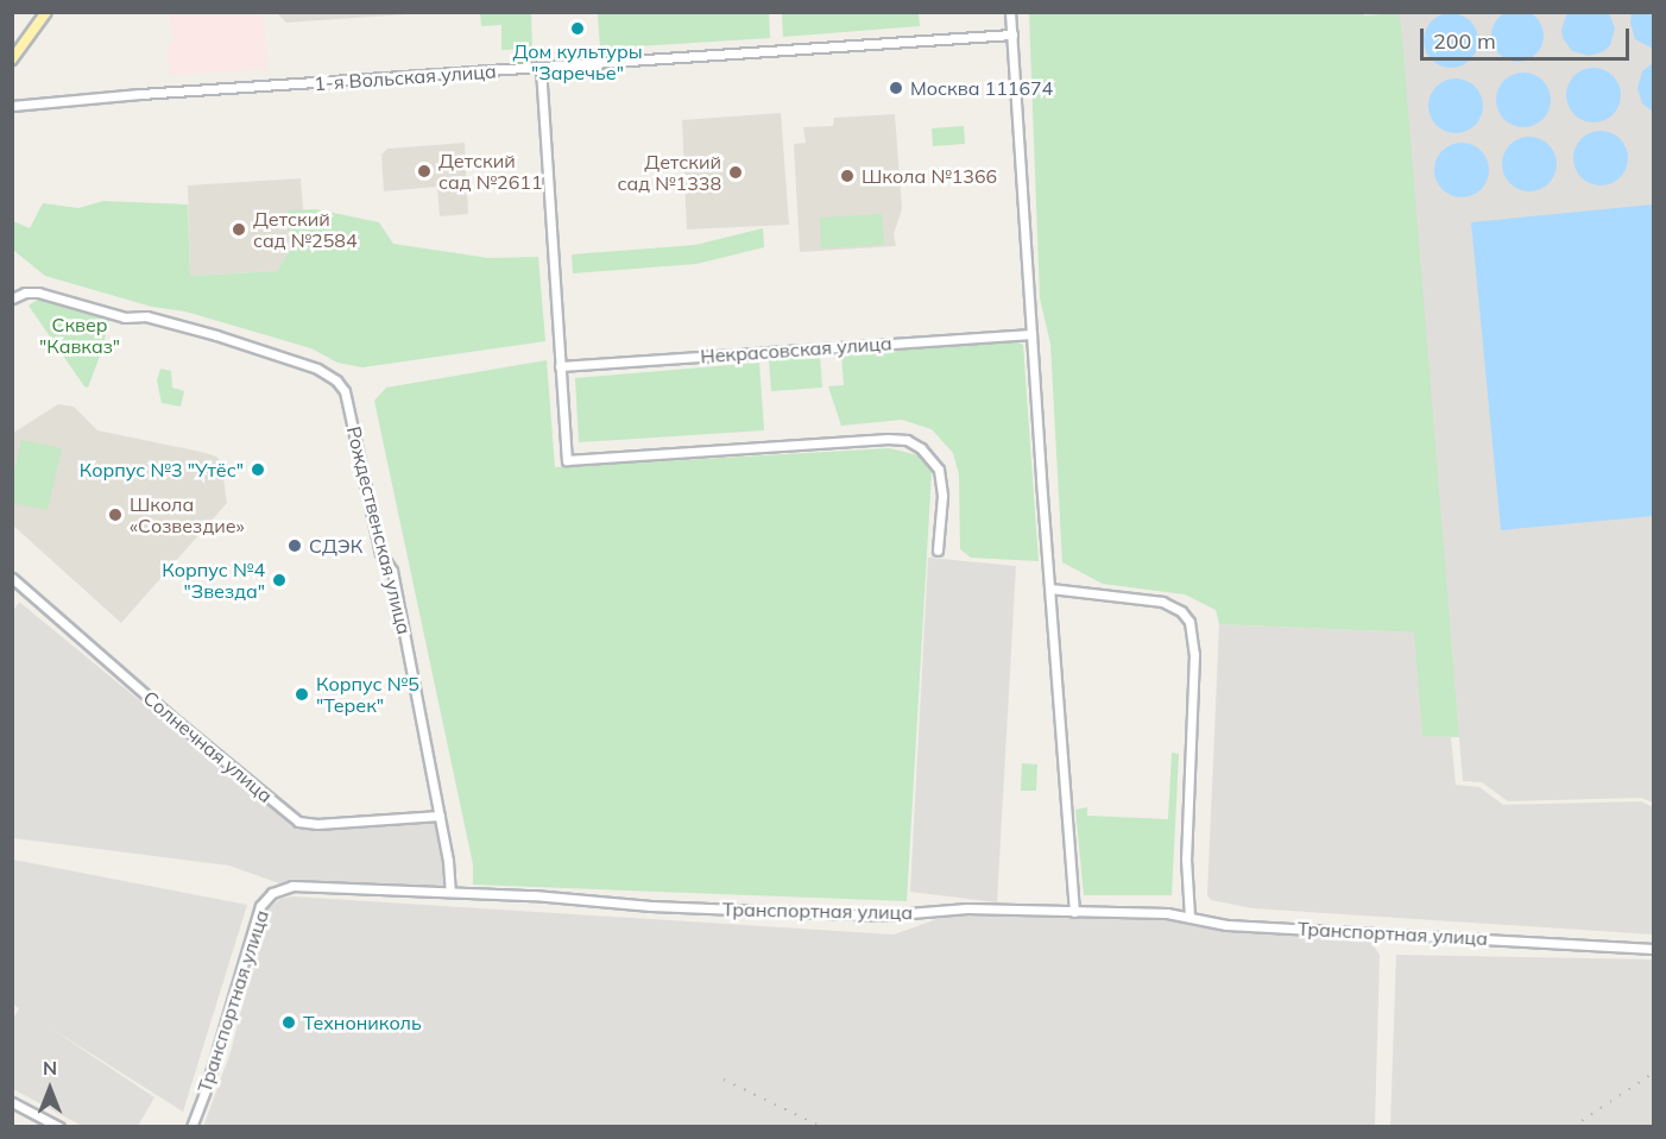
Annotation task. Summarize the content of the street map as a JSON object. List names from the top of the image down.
{
  "streets": {
    "street": [
      "1-я Вольская улица",
      "Некрасовская улица",
      "Рождественская улица",
      "Солнечная улица",
      "Транспортная улица"
    ]
  },
  "crossings": [
    ["Рождественская улица", "Солнечная улица"],
    ["Рождественская улица", "Транспортная улица"]
  ],
  "parks": ["Сквер \"Кавказ\""],
  "places": [
    "Дом культуры \"Заречье\"",
    "Москва 111674",
    "Детский сад №2611",
    "Детский сад №1338",
    "Школа №1366",
    "Детский сад №2584",
    "Корпус №3 \"Утёс\"",
    "Школа «Созвездие»",
    "СДЭК",
    "Корпус №4 \"Звезда\"",
    "Корпус №5 \"Терек\"",
    "Технониколь"
  ],
  "scale_bar": "200 m",
  "north": "top"
}
